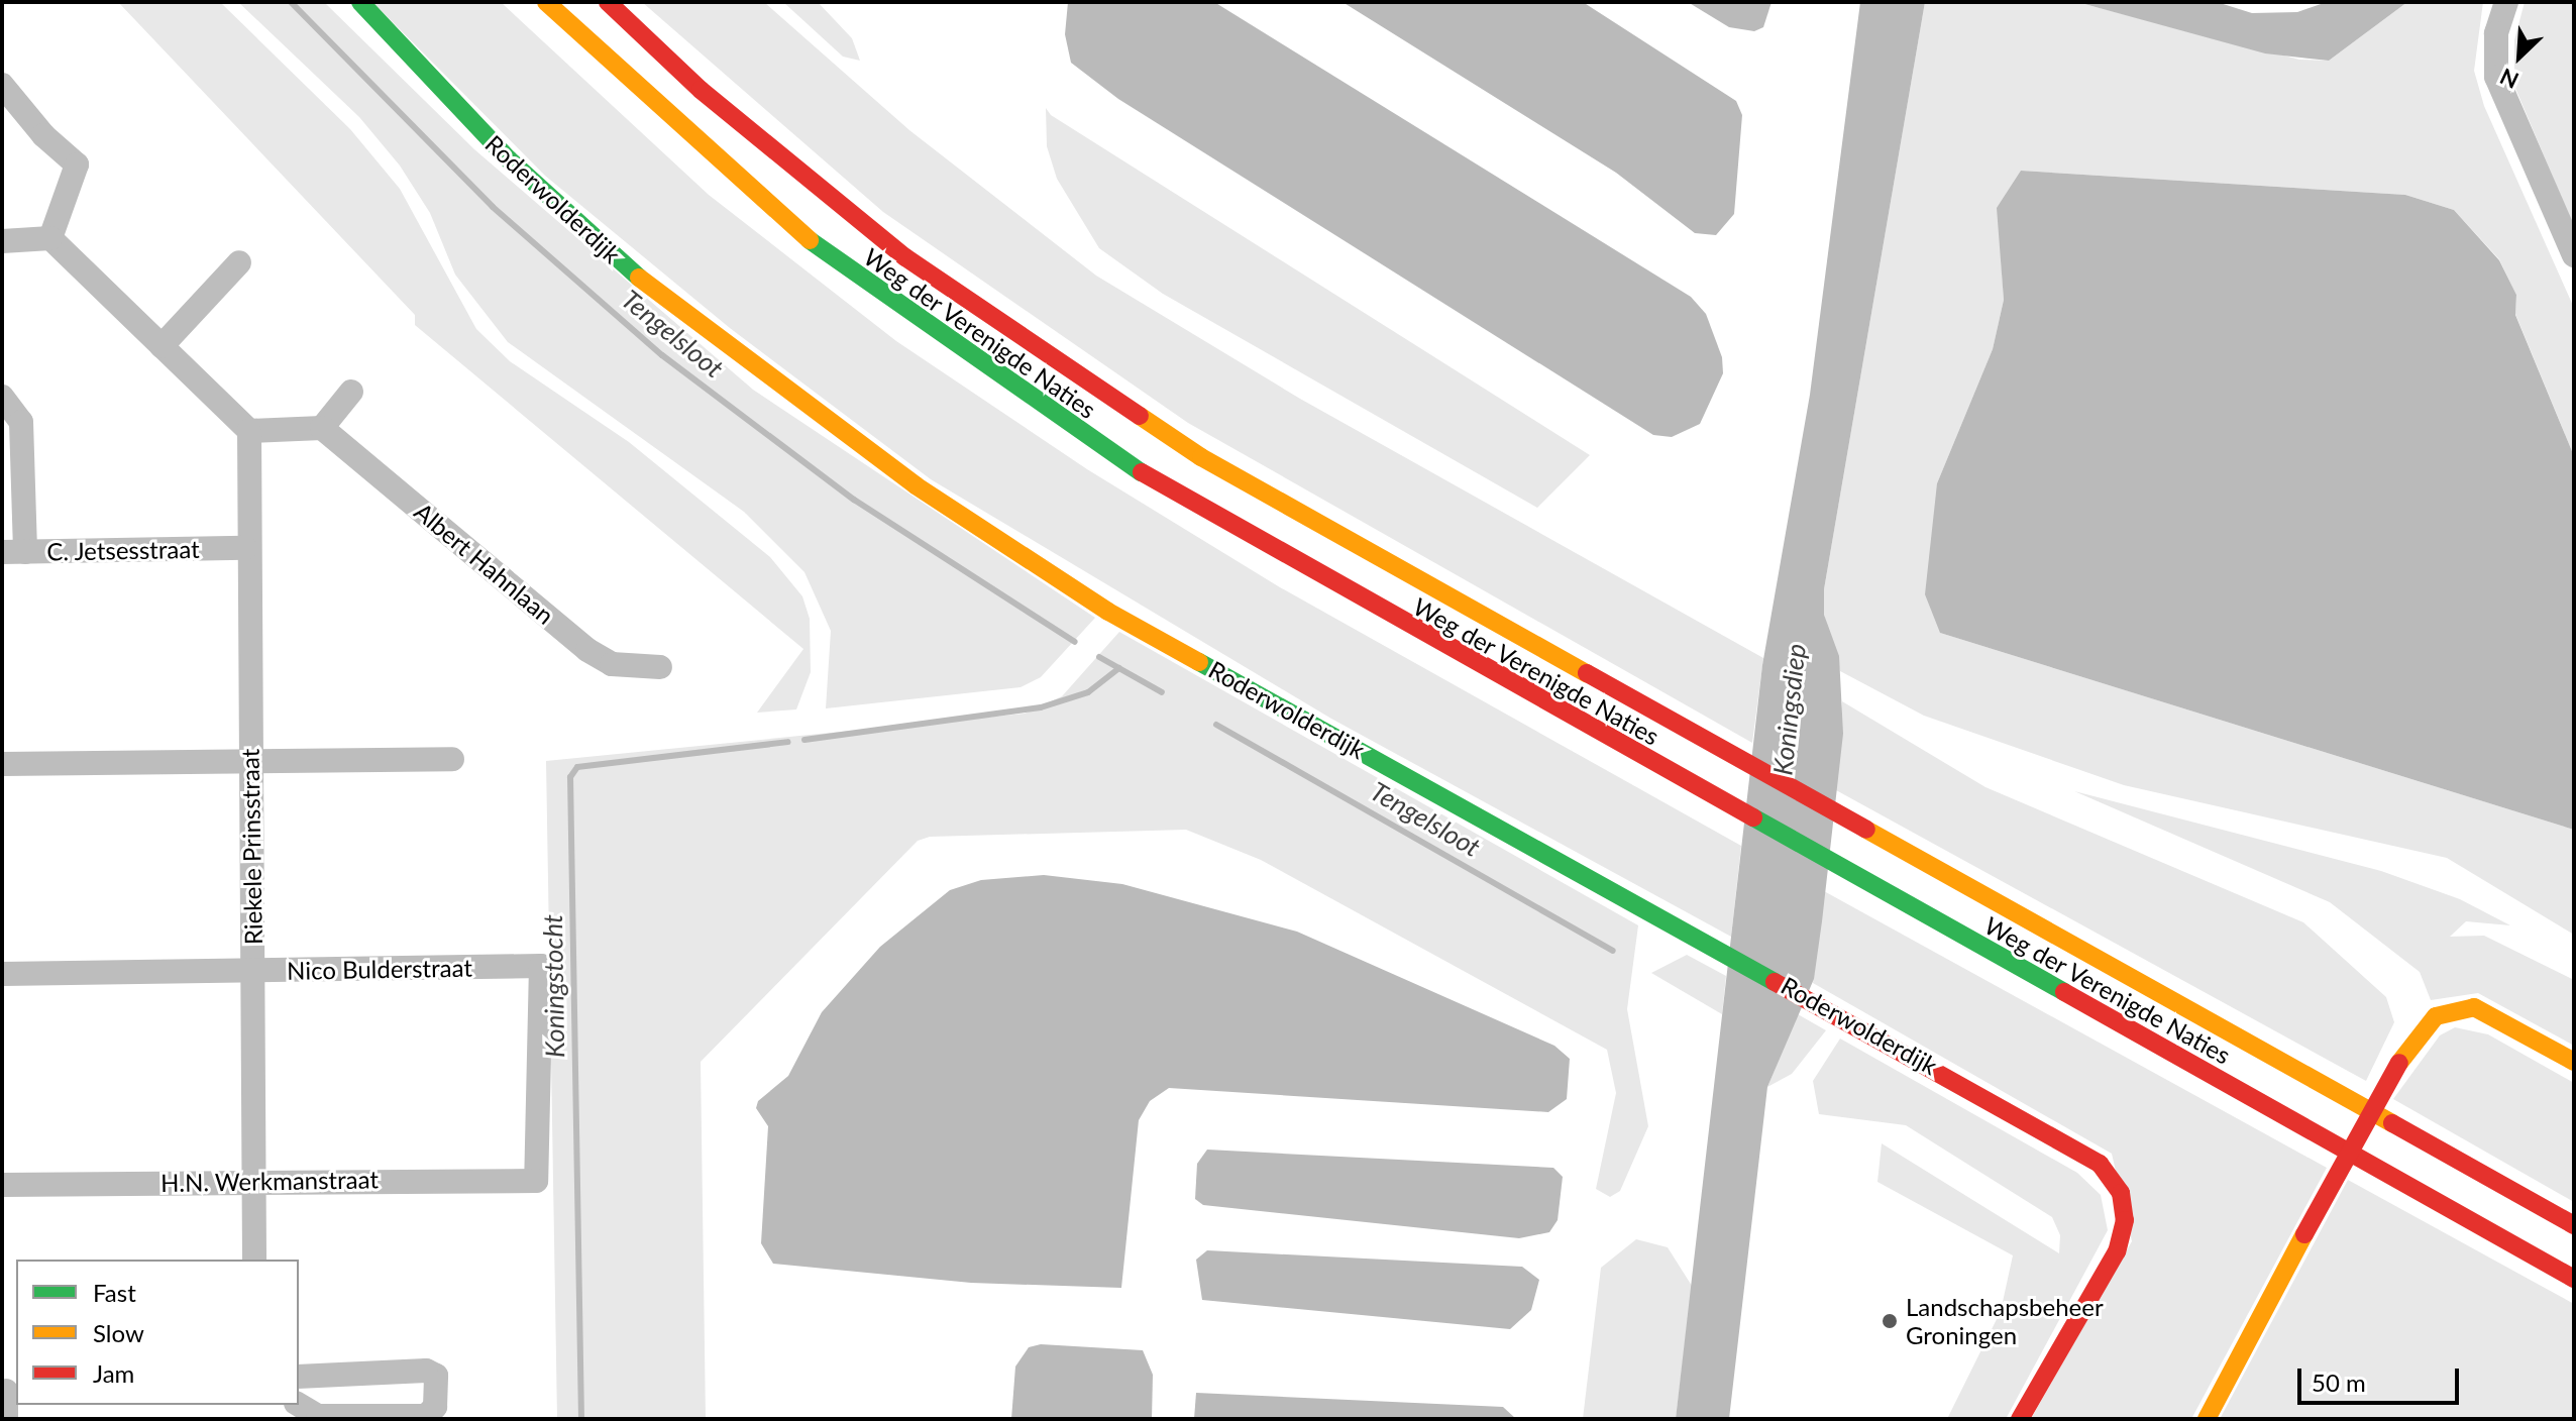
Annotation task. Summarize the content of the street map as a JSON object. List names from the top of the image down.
{
  "streets": {
    "main road": ["Roderwolderdijk", "Weg der Verenigde Naties"],
    "street": [
      "C. Jetsesstraat",
      "Albert Hahnlaan",
      "Riekele Prinsstraat",
      "Nico Bulderstraat",
      "H.N. Werkmanstraat"
    ]
  },
  "crossings": [
    ["C. Jetsesstraat", "Riekele Prinsstraat"],
    ["Riekele Prinsstraat", "Nico Bulderstraat"],
    ["Riekele Prinsstraat", "H.N. Werkmanstraat"],
    ["Nico Bulderstraat", "H.N. Werkmanstraat"]
  ],
  "water": ["Tengelsloot", "Koningsdiep", "Koningstocht"],
  "places": ["Landschapsbeheer Groningen"],
  "legend": ["Fast", "Slow", "Jam"],
  "scale_bar": "50 m",
  "north": "bottom left"
}
